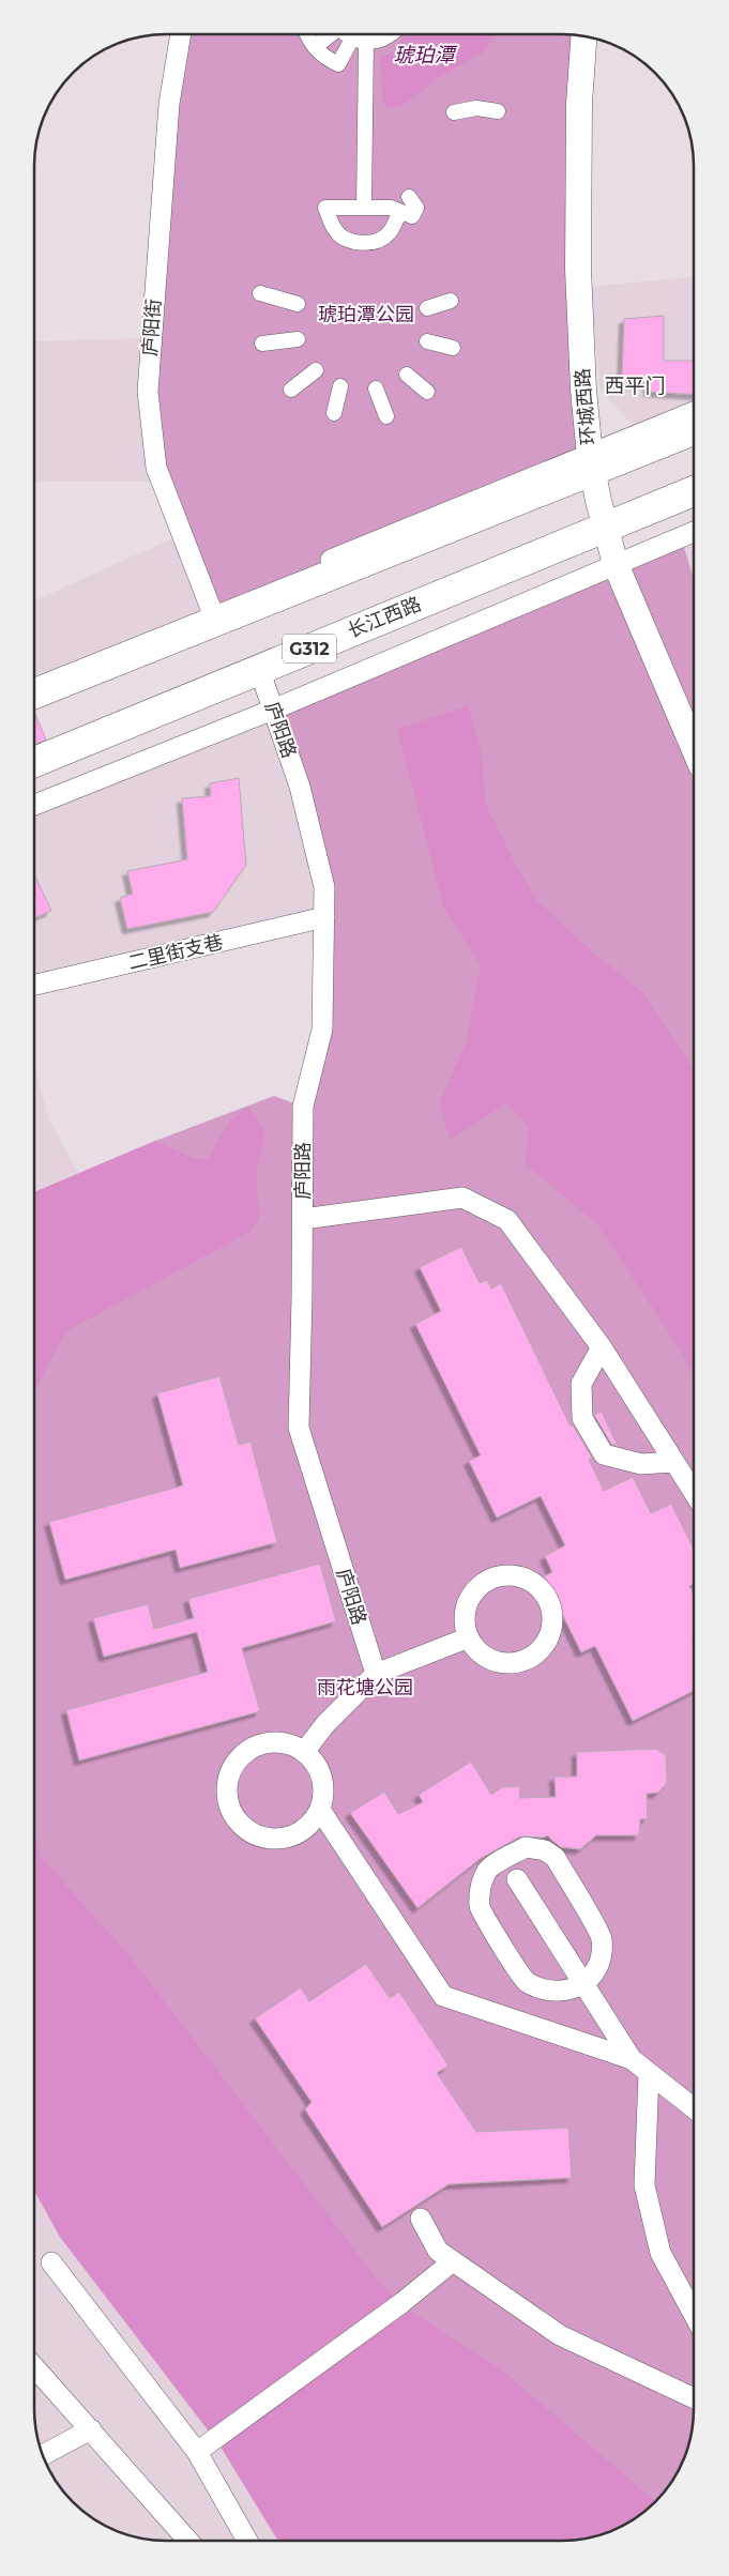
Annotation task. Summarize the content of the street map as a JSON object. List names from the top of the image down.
{
  "streets": {
    "highway": ["长江西路", "G312"],
    "street": [
      "庐阳街",
      "环城西路",
      "庐阳路",
      "二里街支巷"
    ]
  },
  "crossings": [
    ["环城西路", "长江西路"],
    ["环城西路", "G312"],
    ["长江西路", "G312"],
    ["长江西路", "庐阳路"],
    ["庐阳路", "二里街支巷"]
  ],
  "districts": ["西平门"],
  "water": ["琥珀潭"],
  "parks": ["琥珀潭公园", "雨花塘公园"]
}
